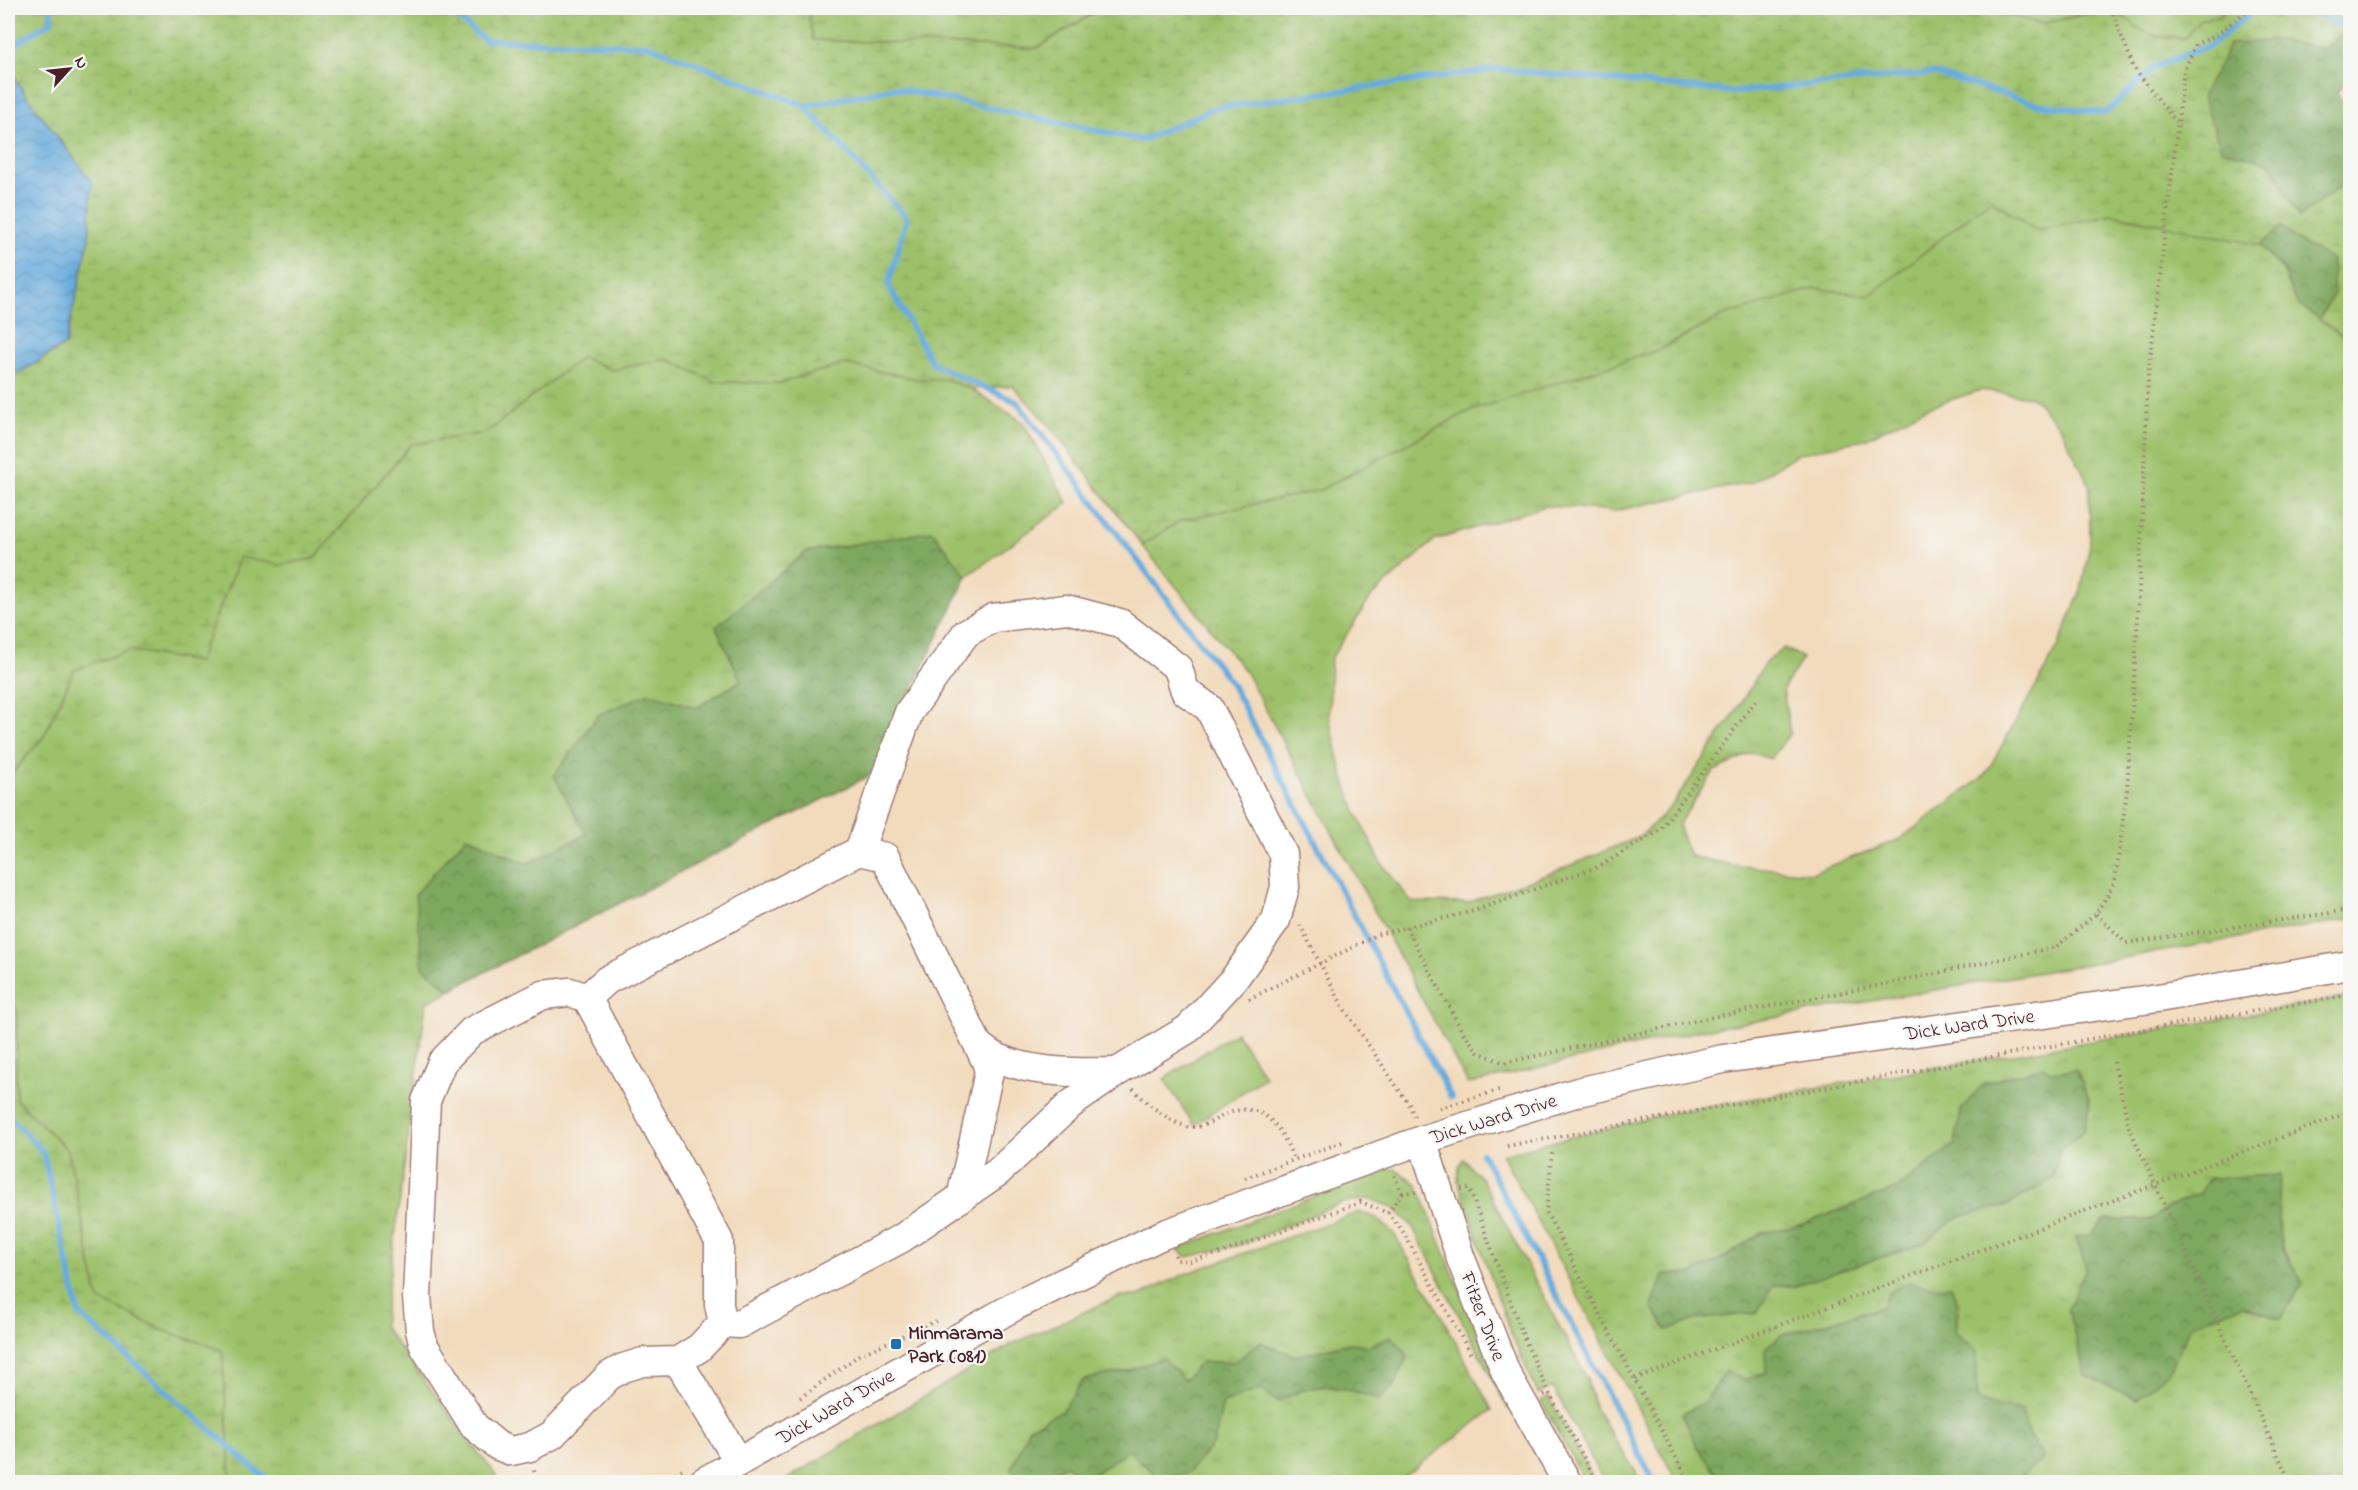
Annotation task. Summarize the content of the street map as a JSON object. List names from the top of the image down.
{
  "streets": {
    "street": ["Dick Ward Drive", "Fitzer Drive"]
  },
  "crossings": [
    ["Dick Ward Drive", "Fitzer Drive"]
  ],
  "places": {
    "transit": ["Minmarama Park (081)"]
  },
  "north": "top right"
}
